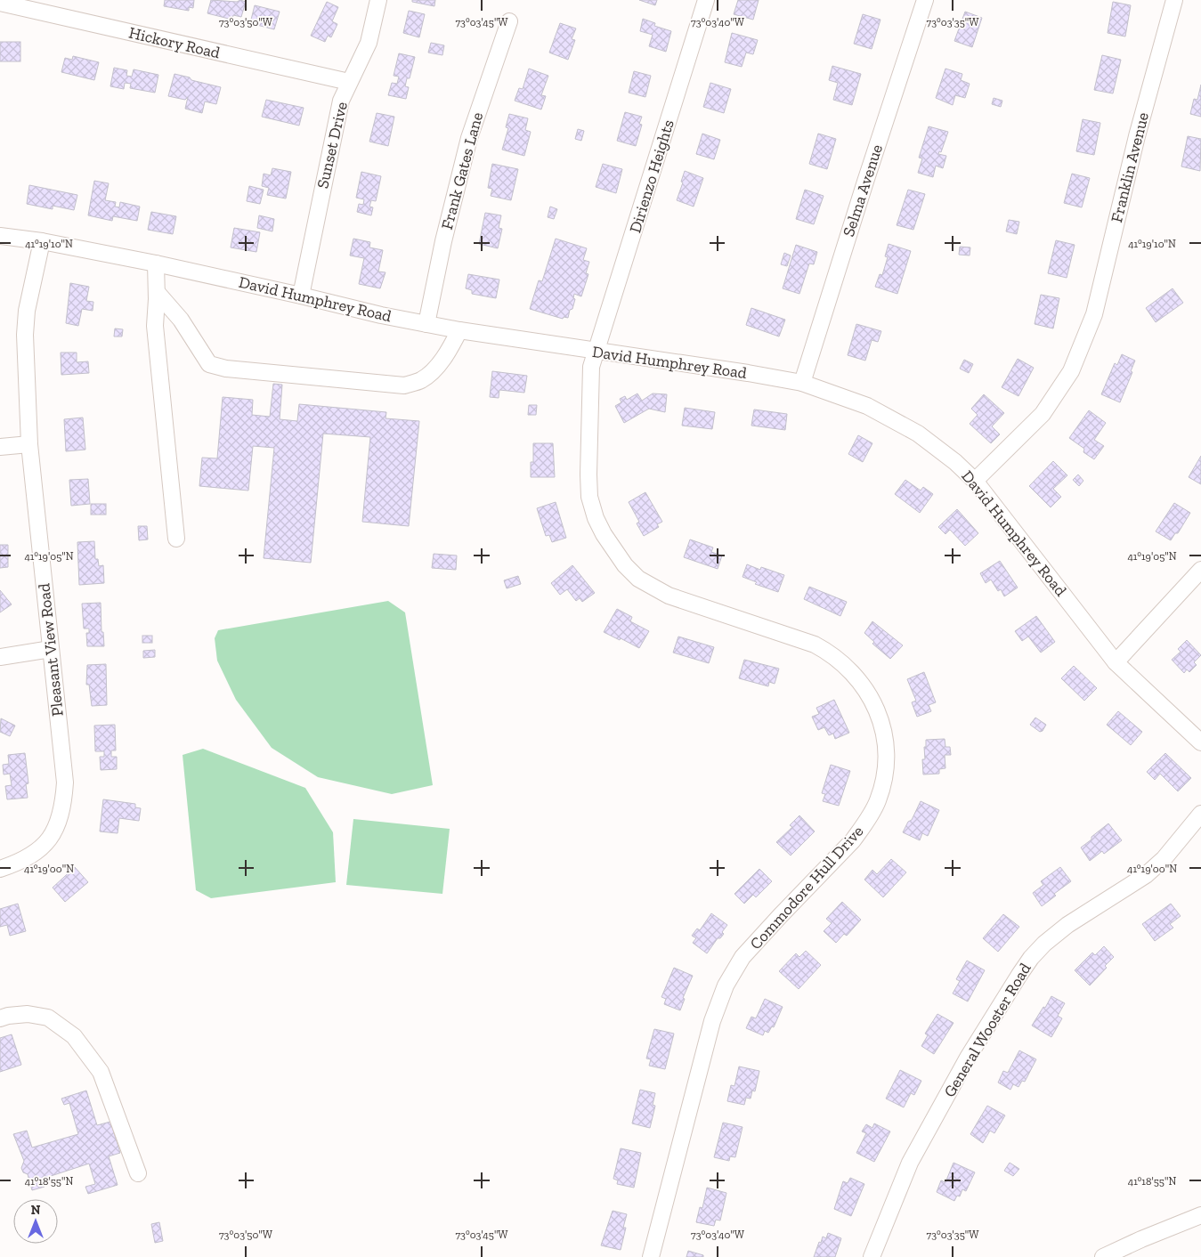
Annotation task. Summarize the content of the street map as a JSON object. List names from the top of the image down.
{
  "streets": {
    "street": [
      "Hickory Road",
      "Sunset Drive",
      "Franklin Avenue",
      "Frank Gates Lane",
      "Dirienzo Heights",
      "Selma Avenue",
      "David Humphrey Road",
      "Pleasant View Road",
      "Commodore Hull Drive",
      "General Wooster Road"
    ]
  },
  "crossings": [
    ["Hickory Road", "Sunset Drive"],
    ["Sunset Drive", "David Humphrey Road"],
    ["Franklin Avenue", "David Humphrey Road"],
    ["Frank Gates Lane", "David Humphrey Road"],
    ["Dirienzo Heights", "David Humphrey Road"],
    ["Dirienzo Heights", "Commodore Hull Drive"],
    ["Selma Avenue", "David Humphrey Road"],
    ["David Humphrey Road", "Pleasant View Road"],
    ["David Humphrey Road", "Commodore Hull Drive"]
  ],
  "north": "top",
  "coordinates": [
    "73°03'50\"W",
    "73°03'45\"W",
    "73°03'40\"W",
    "73°03'35\"W",
    "41°19'10\"N",
    "41°19'05\"N",
    "41°19'00\"N",
    "41°18'55\"N"
  ]
}
